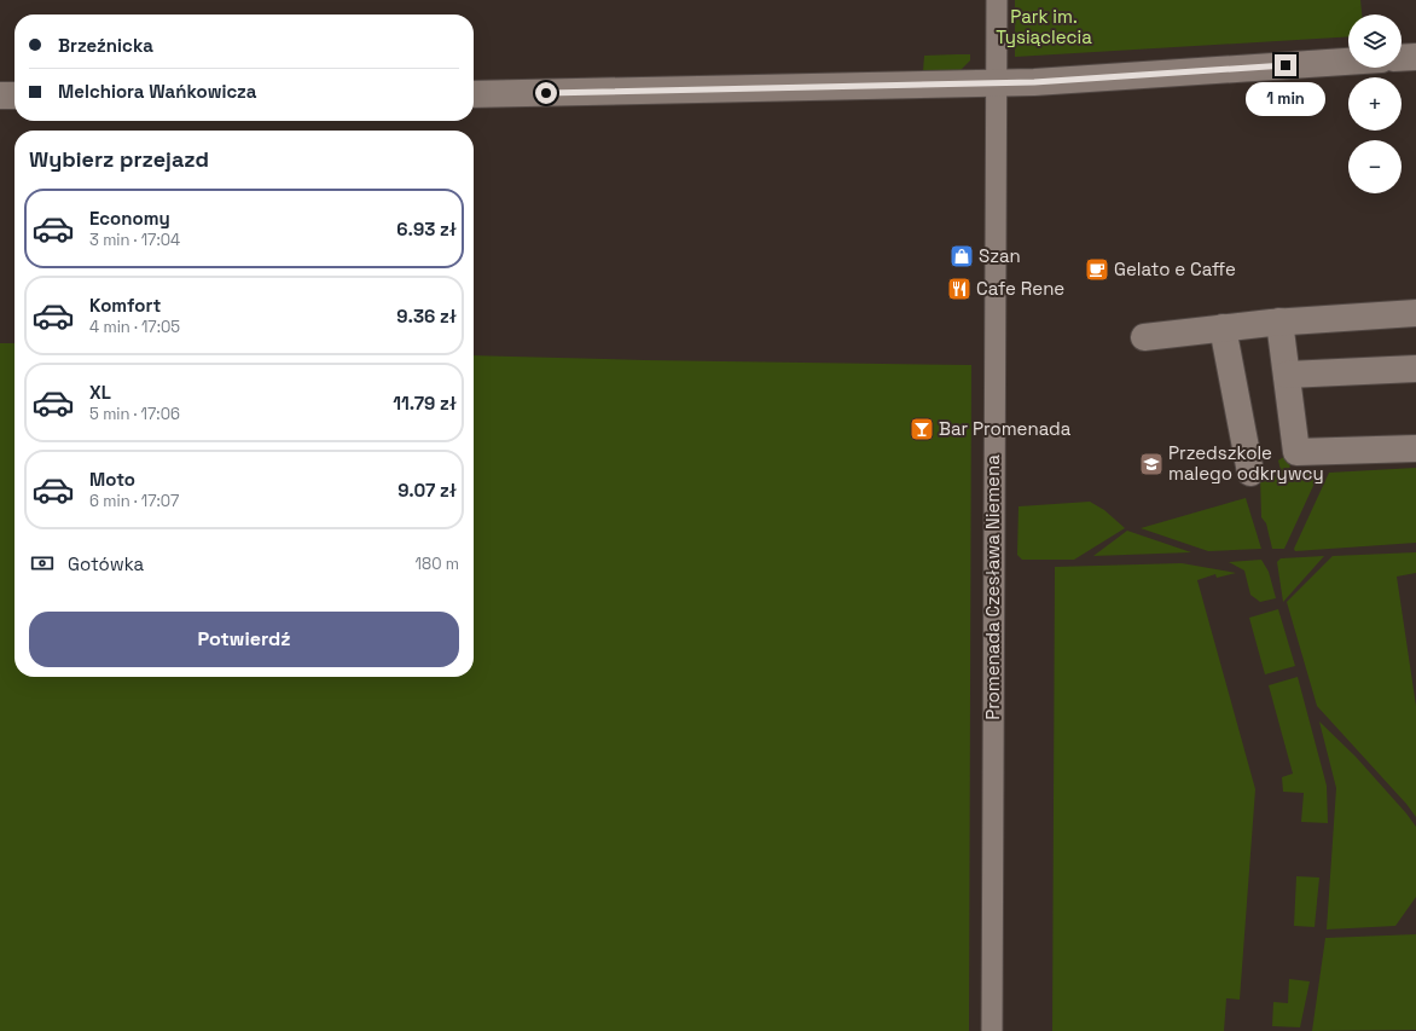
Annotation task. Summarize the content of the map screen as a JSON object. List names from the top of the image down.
{
  "streets": {
    "street": ["Promenada Czesława Niemena"]
  },
  "parks": ["Park im. Tysiąclecia"],
  "places": {
    "shop": ["Szan"],
    "cafe": ["Gelato e Caffe"],
    "restaurant": ["Cafe Rene"],
    "bar": ["Bar Promenada"],
    "school or university": ["Przedszkole malego odkrywcy"]
  },
  "page": {
    "map_buttons": ["+", "−"],
    "banner": ["Brzeźnicka", "Melchiora Wańkowicza"],
    "bubble": "1 min",
    "heading": "Wybierz przejazd",
    "list": [
      {
        "name": "Economy",
        "note": "3 min · 17:04",
        "value": "6.93 zł"
      },
      {
        "name": "Komfort",
        "note": "4 min · 17:05",
        "value": "9.36 zł"
      },
      {
        "name": "XL",
        "note": "5 min · 17:06",
        "value": "11.79 zł"
      },
      {
        "name": "Moto",
        "note": "6 min · 17:07",
        "value": "9.07 zł"
      }
    ],
    "pay": ["Gotówka", "180 m"],
    "buttons": "Potwierdź"
  }
}
